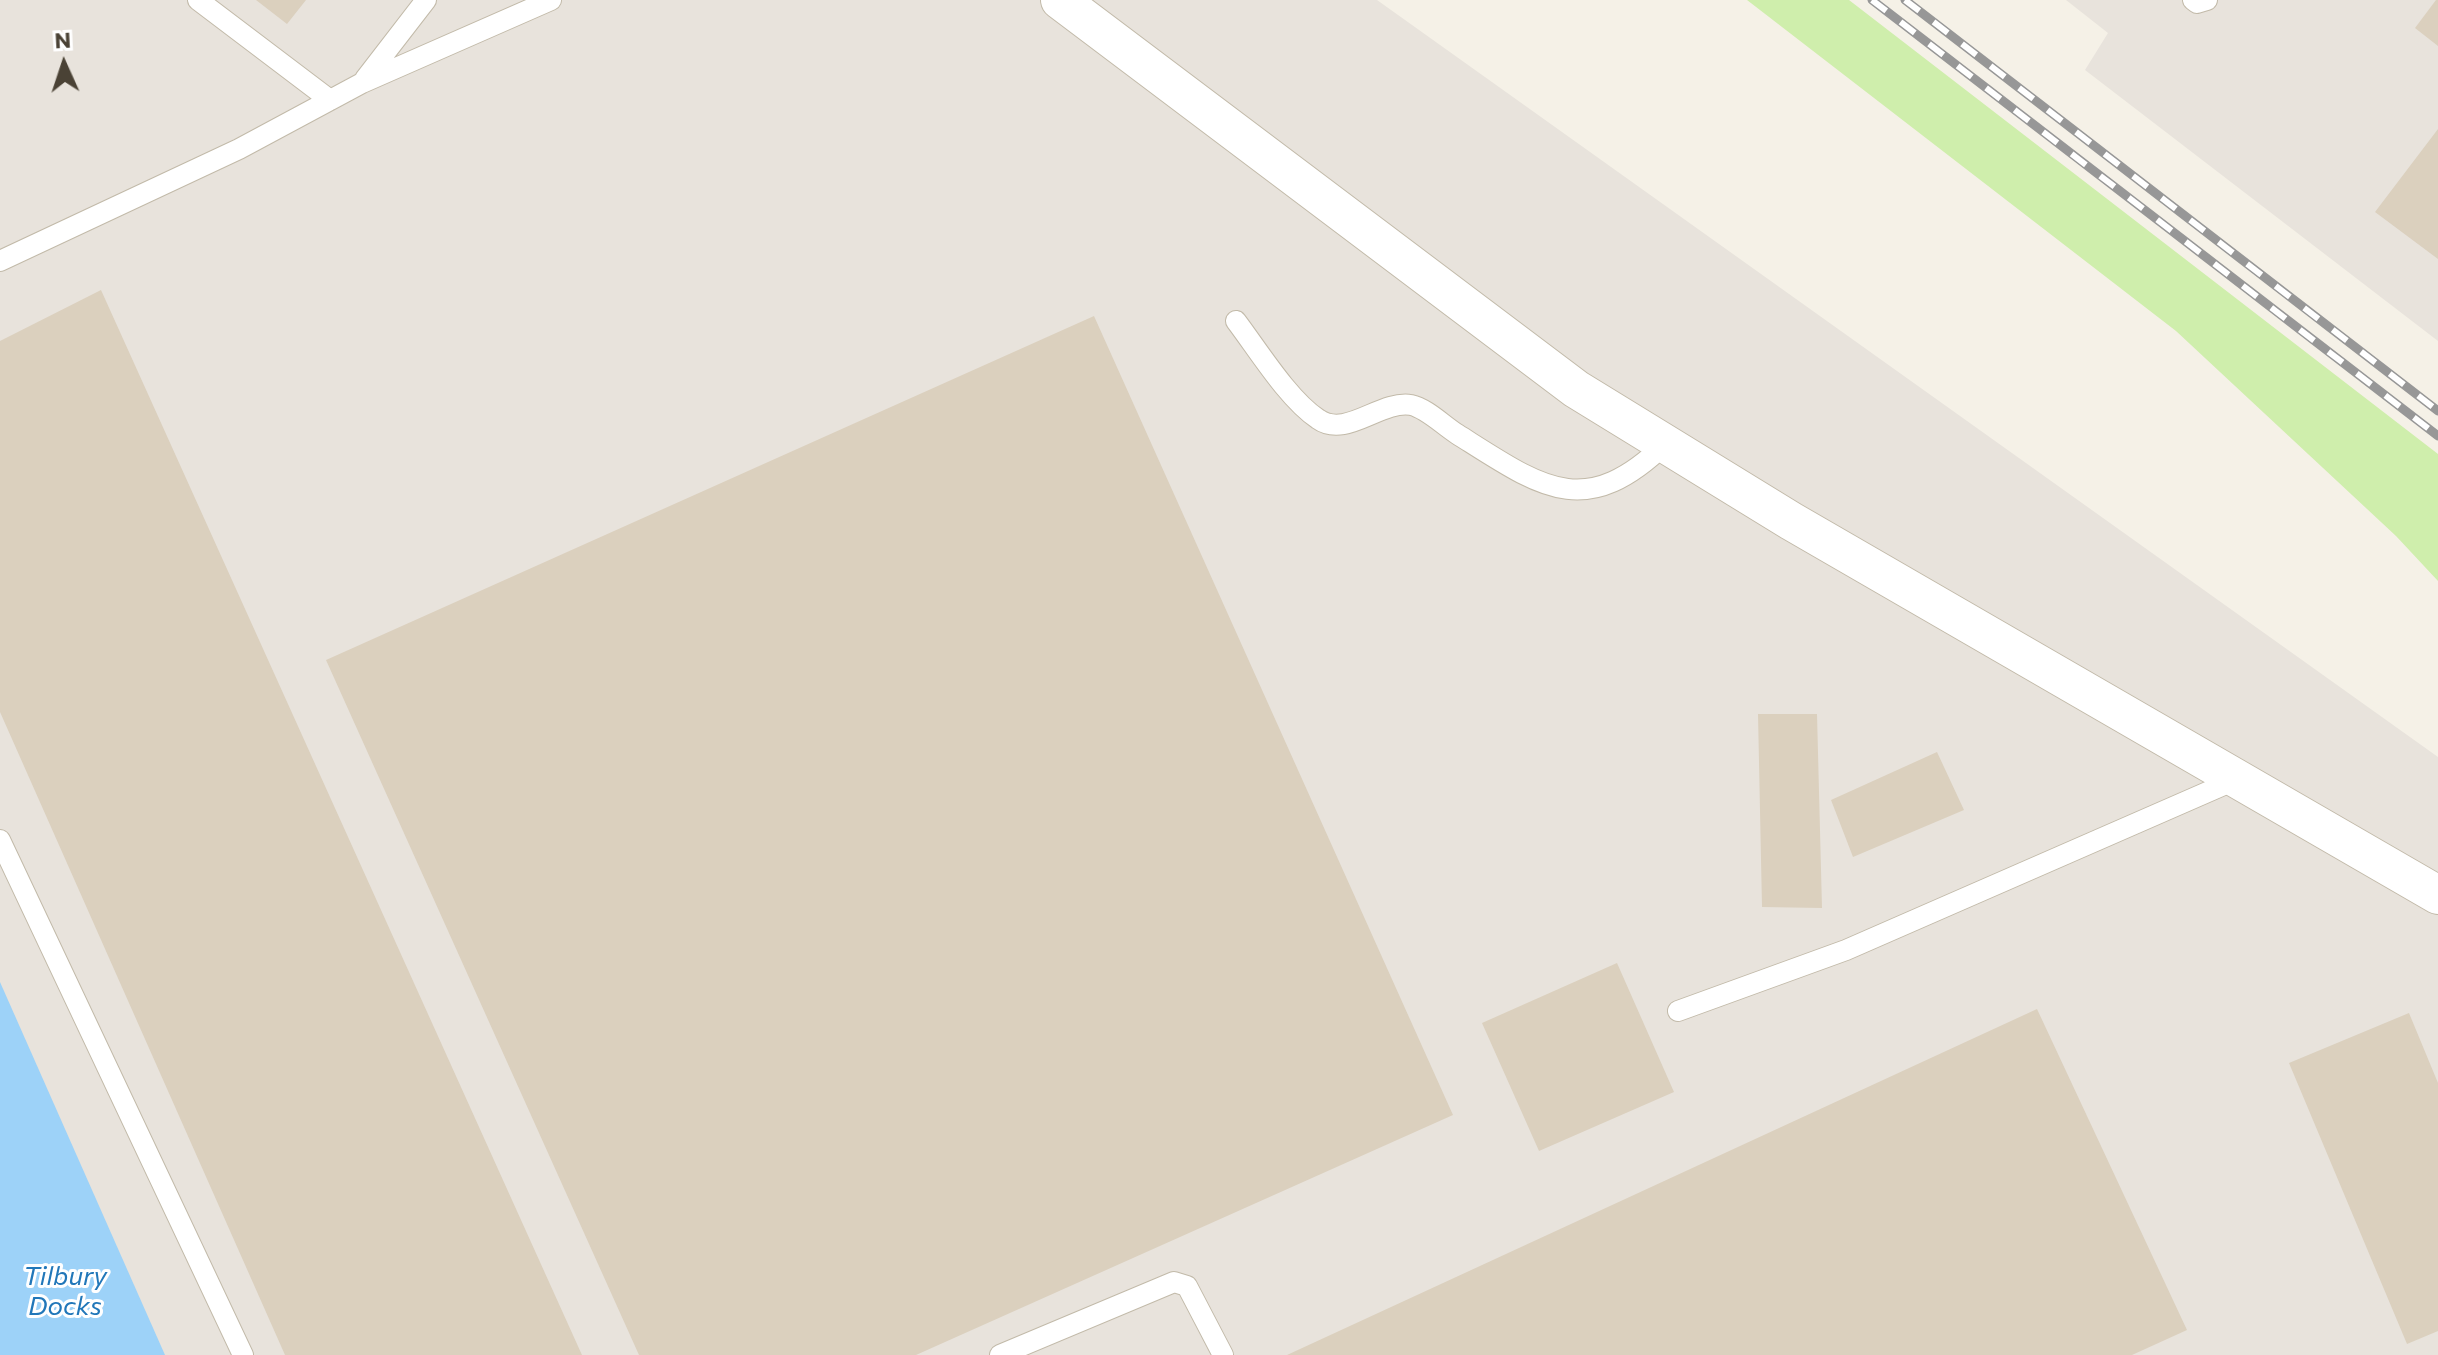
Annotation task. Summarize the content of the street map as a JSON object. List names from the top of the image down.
{
  "water": ["Tilbury Docks"],
  "north": "top"
}
